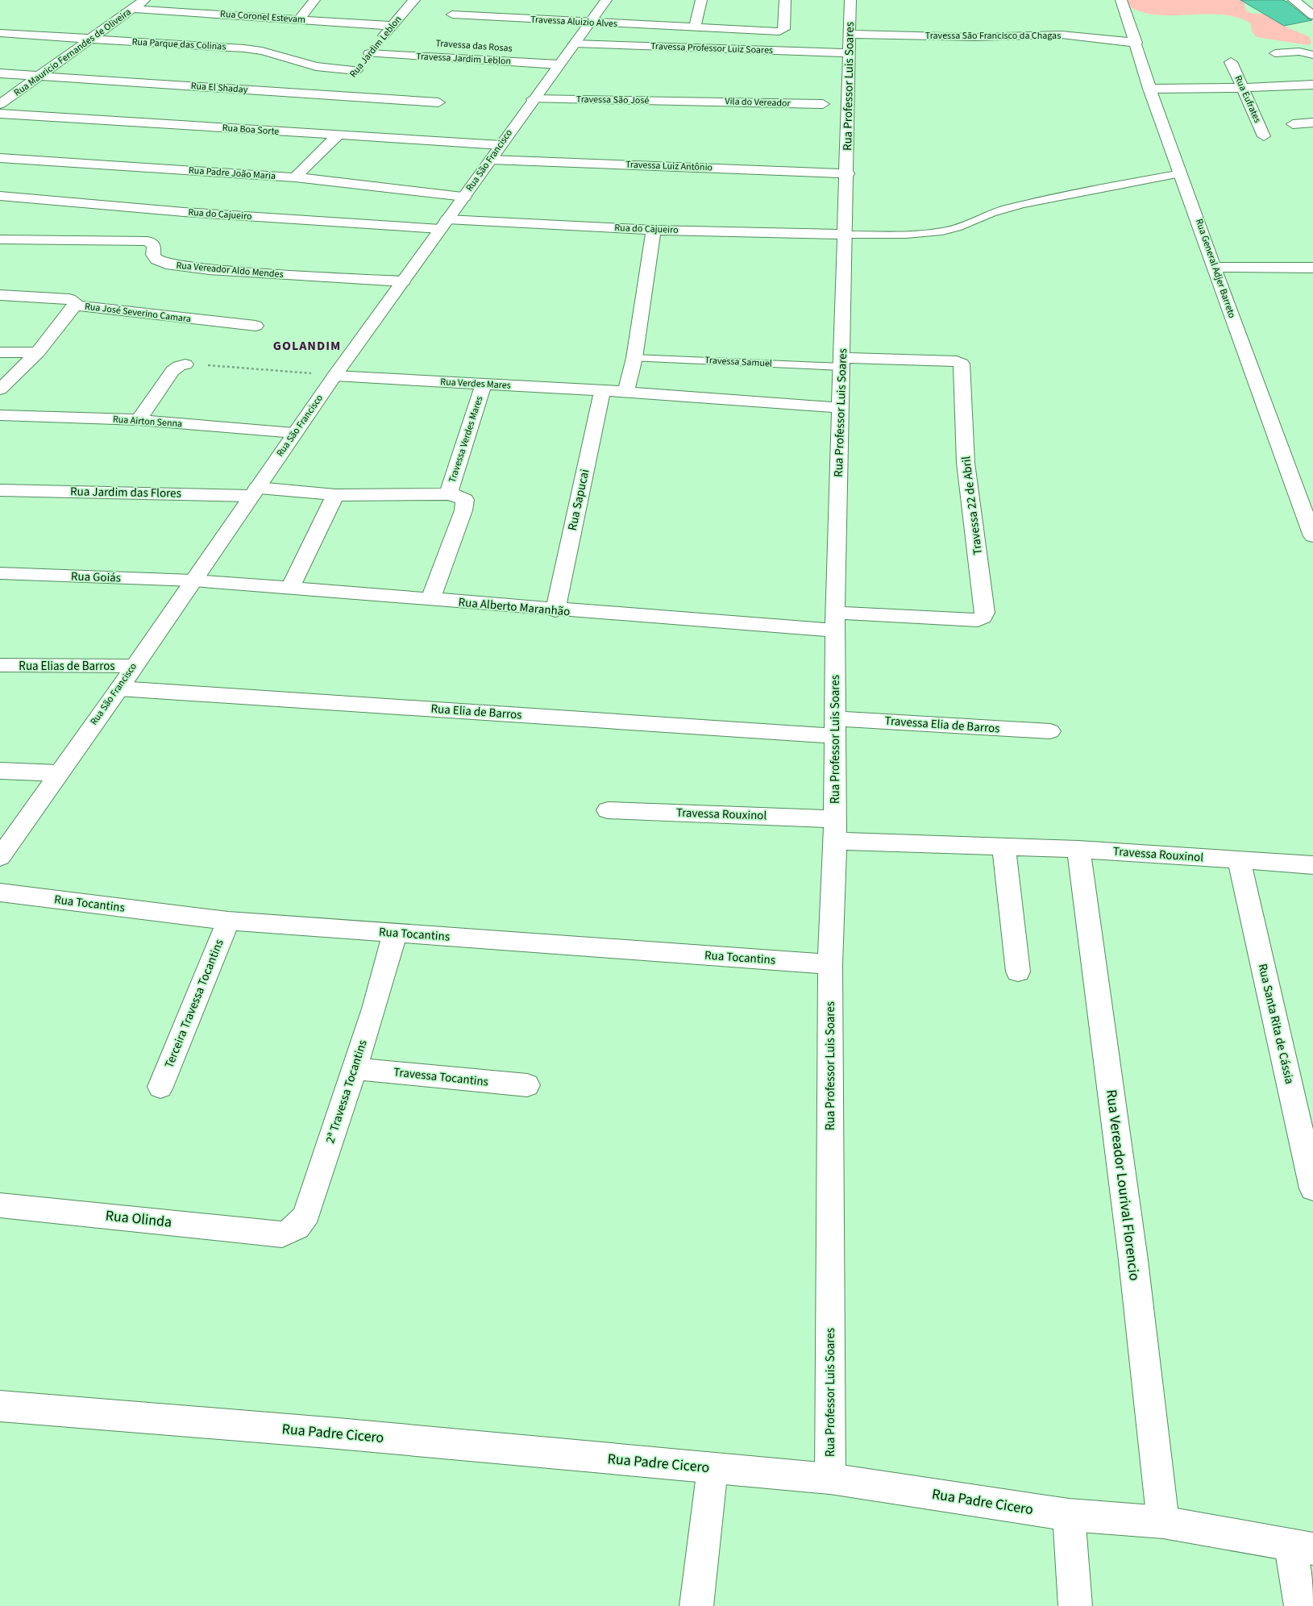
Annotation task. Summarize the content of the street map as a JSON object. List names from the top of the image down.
{
  "streets": {
    "street": [
      "Rua Coronel Estevam",
      "Travessa Aluizio Alves",
      "Travessa São Francisco da Chagas",
      "Rua Parque das Colinas",
      "Rua Jardim Leblon",
      "Travessa Professor Luiz Soares",
      "Rua Mauricio Fernandes de Oliveira",
      "Travessa Jardim Leblon",
      "Rua Professor Luis Soares",
      "Rua El Shaday",
      "Rua Eufrates",
      "Travessa São José",
      "Vila do Vereador",
      "Rua Boa Sorte",
      "Rua São Francisco",
      "Travessa Luiz Antônio",
      "Rua Padre João Maria",
      "Rua do Cajueiro",
      "Rua General Adjer Barreto",
      "Rua Vereador Aldo Mendes",
      "Rua José Severino Camara",
      "Rua Verdes Mares",
      "Rua Airton Senna",
      "Travessa Verdes Mares",
      "Rua Jardim das Flores",
      "Rua Sapucai",
      "Travessa 22 de Abril",
      "Rua Goiás",
      "Rua Alberto Maranhão",
      "Rua Elias de Barros",
      "Rua Elia de Barros",
      "Travessa Elia de Barros",
      "Travessa Rouxinol",
      "Rua Tocantins",
      "Terceira Travessa Tocantins",
      "Rua Santa Rita de Cássia",
      "Travessa Tocantins",
      "2ª Travessa Tocantins",
      "Rua Vereador Lourival Florencio",
      "Rua Olinda",
      "Rua Padre Cicero"
    ],
    "lane": ["Travessa Samuel"]
  },
  "crossings": [
    ["Rua Coronel Estevam", "Rua Jardim Leblon"],
    ["Rua Coronel Estevam", "Rua Mauricio Fernandes de Oliveira"],
    ["Travessa Aluizio Alves", "Rua São Francisco"],
    ["Travessa São Francisco da Chagas", "Travessa Professor Luiz Soares"],
    ["Travessa São Francisco da Chagas", "Rua Professor Luis Soares"],
    ["Travessa São Francisco da Chagas", "Rua General Adjer Barreto"],
    ["Rua Parque das Colinas", "Rua Jardim Leblon"],
    ["Rua Parque das Colinas", "Rua Mauricio Fernandes de Oliveira"],
    ["Rua Jardim Leblon", "Travessa Jardim Leblon"],
    ["Rua Jardim Leblon", "Rua El Shaday"],
    ["Travessa Professor Luiz Soares", "Travessa Jardim Leblon"],
    ["Travessa Professor Luiz Soares", "Rua Professor Luis Soares"],
    ["Travessa Professor Luiz Soares", "Rua São Francisco"],
    ["Rua Mauricio Fernandes de Oliveira", "Rua El Shaday"],
    ["Travessa Jardim Leblon", "Rua São Francisco"],
    ["Rua Professor Luis Soares", "Travessa Luiz Antônio"],
    ["Rua Professor Luis Soares", "Rua do Cajueiro"],
    ["Rua Professor Luis Soares", "Travessa Samuel"],
    ["Rua Professor Luis Soares", "Rua Verdes Mares"],
    ["Rua Professor Luis Soares", "Travessa 22 de Abril"],
    ["Rua Professor Luis Soares", "Rua Alberto Maranhão"],
    ["Rua Professor Luis Soares", "Rua Elia de Barros"],
    ["Rua Professor Luis Soares", "Travessa Elia de Barros"],
    ["Rua Professor Luis Soares", "Travessa Rouxinol"],
    ["Rua Professor Luis Soares", "Rua Tocantins"],
    ["Rua Professor Luis Soares", "Rua Padre Cicero"],
    ["Travessa São José", "Vila do Vereador"],
    ["Travessa São José", "Rua São Francisco"],
    ["Rua Boa Sorte", "Rua São Francisco"],
    ["Rua São Francisco", "Travessa Luiz Antônio"],
    ["Rua São Francisco", "Rua Padre João Maria"],
    ["Rua São Francisco", "Rua do Cajueiro"],
    ["Rua São Francisco", "Rua Vereador Aldo Mendes"],
    ["Rua São Francisco", "Rua Verdes Mares"],
    ["Rua São Francisco", "Rua Airton Senna"],
    ["Rua São Francisco", "Rua Jardim das Flores"],
    ["Rua São Francisco", "Rua Goiás"],
    ["Rua São Francisco", "Rua Alberto Maranhão"],
    ["Rua São Francisco", "Rua Elias de Barros"],
    ["Rua São Francisco", "Rua Elia de Barros"],
    ["Travessa Samuel", "Travessa 22 de Abril"],
    ["Rua Verdes Mares", "Travessa Verdes Mares"],
    ["Rua Verdes Mares", "Rua Sapucai"],
    ["Travessa Verdes Mares", "Rua Jardim das Flores"],
    ["Rua Sapucai", "Rua Alberto Maranhão"],
    ["Travessa 22 de Abril", "Rua Alberto Maranhão"],
    ["Rua Goiás", "Rua Alberto Maranhão"],
    ["Rua Elia de Barros", "Travessa Elia de Barros"],
    ["Travessa Rouxinol", "Rua Santa Rita de Cássia"],
    ["Travessa Rouxinol", "Rua Vereador Lourival Florencio"],
    ["Rua Tocantins", "Terceira Travessa Tocantins"],
    ["Rua Tocantins", "2ª Travessa Tocantins"],
    ["Travessa Tocantins", "2ª Travessa Tocantins"],
    ["2ª Travessa Tocantins", "Rua Olinda"],
    ["Rua Vereador Lourival Florencio", "Rua Padre Cicero"]
  ],
  "districts": ["GOLANDIM"]
}
